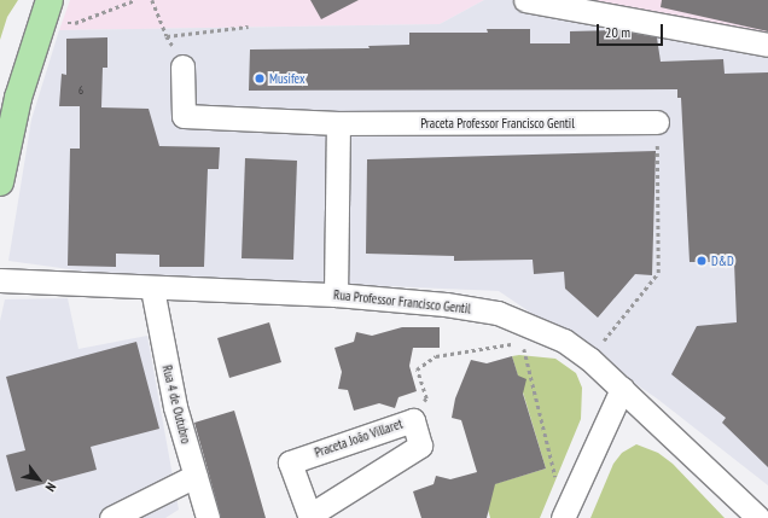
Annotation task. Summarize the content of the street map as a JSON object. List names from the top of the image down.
{
  "streets": {
    "street": [
      "Praceta Professor Francisco Gentil",
      "Rua Professor Francisco Gentil",
      "Rua 4 de Outubro",
      "Praceta João Villaret"
    ]
  },
  "crossings": [
    ["Rua Professor Francisco Gentil", "Rua 4 de Outubro"]
  ],
  "places": ["Musifex", "D&D"],
  "house_numbers": ["6"],
  "scale_bar": "20 m",
  "north": "bottom right"
}
